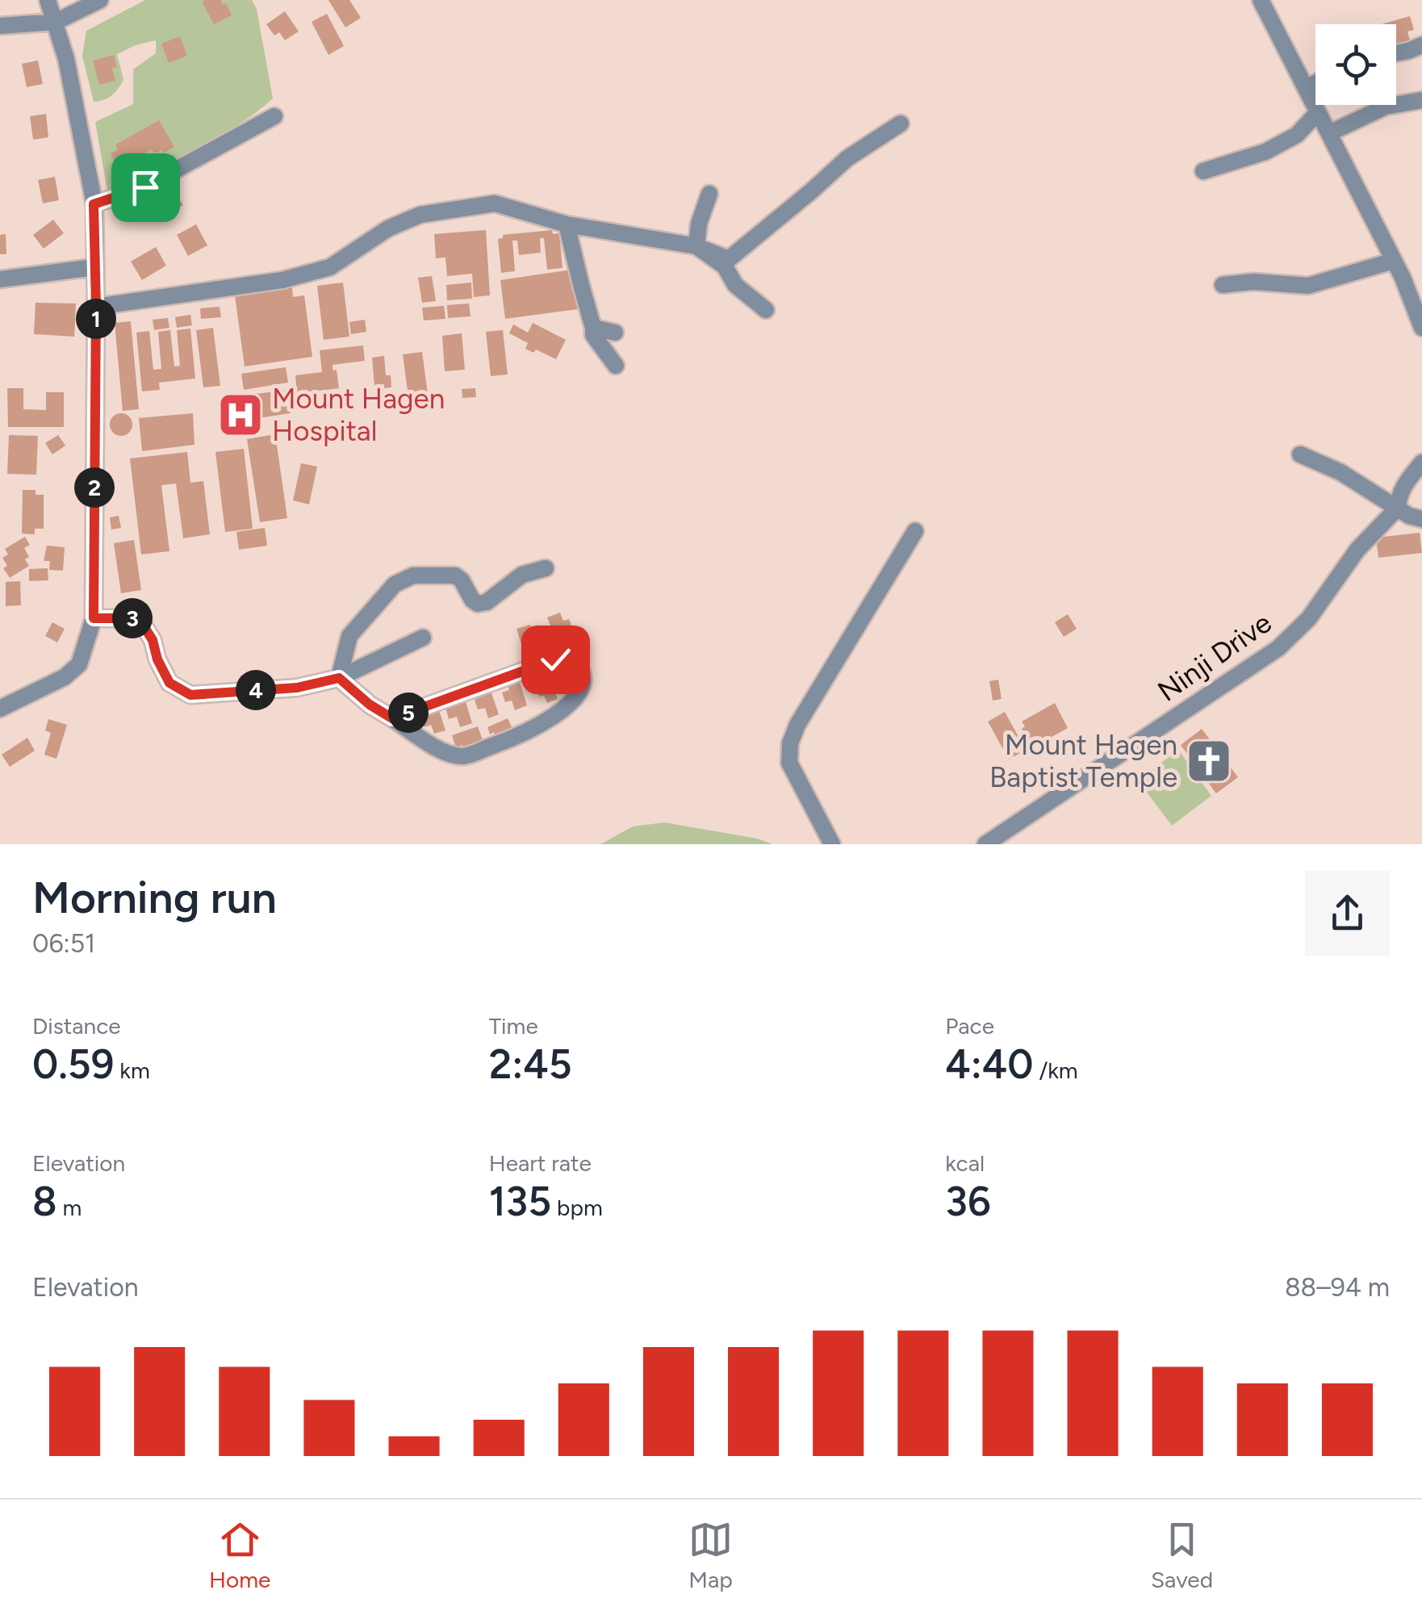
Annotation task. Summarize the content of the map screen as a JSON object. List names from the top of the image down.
{
  "streets": {
    "street": ["Ninji Drive"]
  },
  "places": {
    "hospital": ["Mount Hagen Hospital"],
    "church": ["Mount Hagen Baptist Temple"]
  },
  "page": {
    "pins": [
      "1",
      "2",
      "3",
      "4",
      "5"
    ],
    "heading": ["Morning run", "06:51"],
    "stats": [
      ["Distance", "0.59 km"],
      ["Time", "2:45"],
      ["Pace", "4:40 /km"],
      ["Elevation", "8 m"],
      ["Heart rate", "135 bpm"],
      ["kcal", "36"]
    ],
    "chart": ["Elevation", "88–94 m"],
    "tabs": ["Home", "Map", "Saved"]
  }
}
